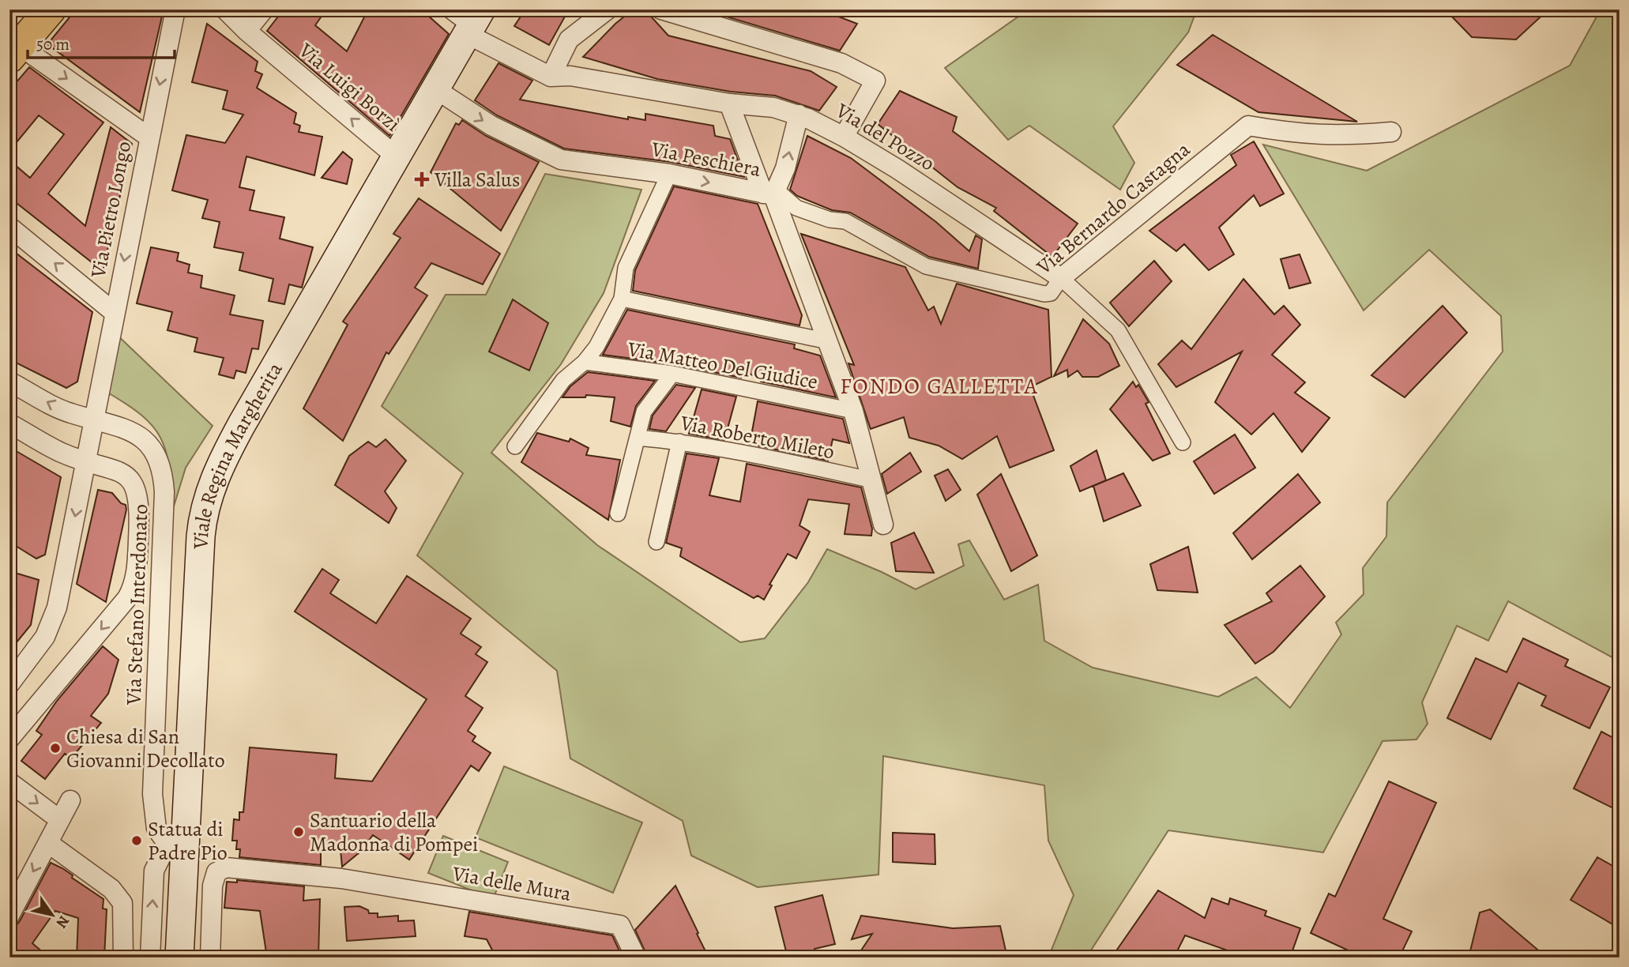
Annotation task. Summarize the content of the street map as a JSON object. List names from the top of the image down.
{
  "streets": {
    "main road": ["Viale Regina Margherita"],
    "street": [
      "Via Luigi Borzì",
      "Via del Pozzo",
      "Via Peschiera",
      "Via Bernardo Castagna",
      "Via Pietro Longo",
      "Via Matteo Del Giudice",
      "Via Roberto Mileto",
      "Via Stefano Interdonato",
      "Via delle Mura"
    ]
  },
  "crossings": [
    ["Via Luigi Borzì", "Viale Regina Margherita"],
    ["Via del Pozzo", "Via Bernardo Castagna"],
    ["Via del Pozzo", "Viale Regina Margherita"],
    ["Via Peschiera", "Via Bernardo Castagna"],
    ["Via Peschiera", "Via Matteo Del Giudice"],
    ["Via Peschiera", "Via Roberto Mileto"],
    ["Via Peschiera", "Viale Regina Margherita"],
    ["Via Pietro Longo", "Via Stefano Interdonato"],
    ["Viale Regina Margherita", "Via Stefano Interdonato"]
  ],
  "one_way": ["Via Luigi Borzì", "Via Pietro Longo"],
  "districts": ["FONDO GALLETTA"],
  "places": {
    "health": ["Villa Salus"],
    "other": ["Chiesa di San Giovanni Decollato", "Santuario della Madonna di Pompei", "Statua di Padre Pio"]
  },
  "scale_bar": "50 m",
  "north": "bottom right"
}
